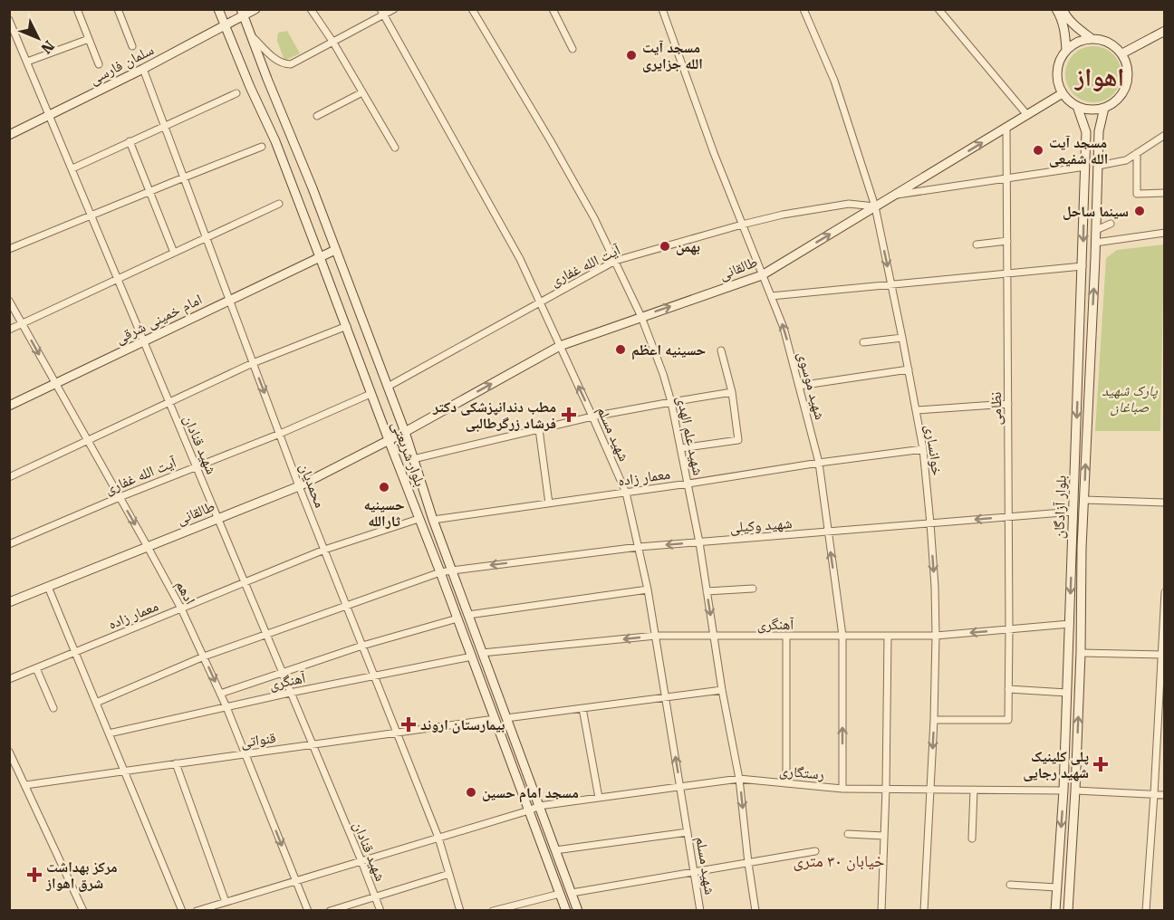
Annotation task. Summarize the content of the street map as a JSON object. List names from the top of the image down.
{
  "streets": {
    "main road": [
      "سلمان فارسی",
      "طالقانی",
      "امام خمینی شرقی",
      "بلوار شریعتی",
      "بلوار آزادگان"
    ],
    "street": [
      "آیت الله غفاری",
      "شهید موسوی",
      "نظامی",
      "شهید مسلم",
      "شهید علم الهدی",
      "شهید قنادان",
      "خوانساری",
      "معمار زاده",
      "محمدیان",
      "شهید وکیلی",
      "ادهم",
      "آهنگری",
      "قنواتی",
      "رستگاری"
    ]
  },
  "crossings": [
    ["سلمان فارسی", "شهید قنادان"],
    ["سلمان فارسی", "بلوار شریعتی"],
    ["سلمان فارسی", "محمدیان"],
    ["آیت الله غفاری", "طالقانی"],
    ["آیت الله غفاری", "شهید موسوی"],
    ["آیت الله غفاری", "شهید مسلم"],
    ["آیت الله غفاری", "شهید علم الهدی"],
    ["آیت الله غفاری", "شهید قنادان"],
    ["آیت الله غفاری", "خوانساری"],
    ["آیت الله غفاری", "بلوار شریعتی"],
    ["آیت الله غفاری", "محمدیان"],
    ["آیت الله غفاری", "ادهم"],
    ["طالقانی", "شهید موسوی"],
    ["طالقانی", "نظامی"],
    ["طالقانی", "شهید مسلم"],
    ["طالقانی", "شهید علم الهدی"],
    ["طالقانی", "شهید قنادان"],
    ["طالقانی", "خوانساری"],
    ["طالقانی", "بلوار شریعتی"],
    ["طالقانی", "محمدیان"],
    ["طالقانی", "بلوار آزادگان"],
    ["طالقانی", "ادهم"],
    ["امام خمینی شرقی", "شهید قنادان"],
    ["امام خمینی شرقی", "بلوار شریعتی"],
    ["امام خمینی شرقی", "محمدیان"],
    ["امام خمینی شرقی", "ادهم"],
    ["شهید موسوی", "معمار زاده"],
    ["شهید موسوی", "شهید وکیلی"],
    ["شهید موسوی", "آهنگری"],
    ["شهید موسوی", "رستگاری"],
    ["نظامی", "خوانساری"],
    ["نظامی", "شهید وکیلی"],
    ["نظامی", "آهنگری"],
    ["شهید مسلم", "معمار زاده"],
    ["شهید مسلم", "شهید وکیلی"],
    ["شهید مسلم", "آهنگری"],
    ["شهید مسلم", "رستگاری"],
    ["شهید علم الهدی", "معمار زاده"],
    ["شهید علم الهدی", "شهید وکیلی"],
    ["شهید علم الهدی", "آهنگری"],
    ["شهید علم الهدی", "رستگاری"],
    ["شهید قنادان", "معمار زاده"],
    ["شهید قنادان", "آهنگری"],
    ["شهید قنادان", "قنواتی"],
    ["خوانساری", "معمار زاده"],
    ["خوانساری", "شهید وکیلی"],
    ["خوانساری", "آهنگری"],
    ["خوانساری", "رستگاری"],
    ["بلوار شریعتی", "معمار زاده"],
    ["بلوار شریعتی", "شهید وکیلی"],
    ["بلوار شریعتی", "آهنگری"],
    ["بلوار شریعتی", "قنواتی"],
    ["بلوار شریعتی", "رستگاری"],
    ["معمار زاده", "محمدیان"],
    ["معمار زاده", "ادهم"],
    ["محمدیان", "آهنگری"],
    ["محمدیان", "قنواتی"],
    ["بلوار آزادگان", "شهید وکیلی"],
    ["بلوار آزادگان", "آهنگری"],
    ["بلوار آزادگان", "رستگاری"],
    ["ادهم", "آهنگری"],
    ["ادهم", "قنواتی"]
  ],
  "one_way": ["طالقانی", "ادهم"],
  "districts": ["اهواز", "خیابان ۳۰ متری"],
  "parks": ["پارک شهید صباغان"],
  "places": {
    "other": [
      "مسجد آیت الله جزایری",
      "مسجد آیت الله شفیعی",
      "سینما ساحل",
      "بهمن",
      "حسینیه اعظم",
      "حسینیه ثارالله",
      "مسجد امام حسین"
    ],
    "health": [
      "مطب دندانپزشکی دکتر فرشاد زرگرطالبی",
      "بیمارستان اروند",
      "پلی کلینیک شهید رجایی",
      "مرکز بهداشت شرق اهواز"
    ]
  },
  "north": "bottom right"
}
